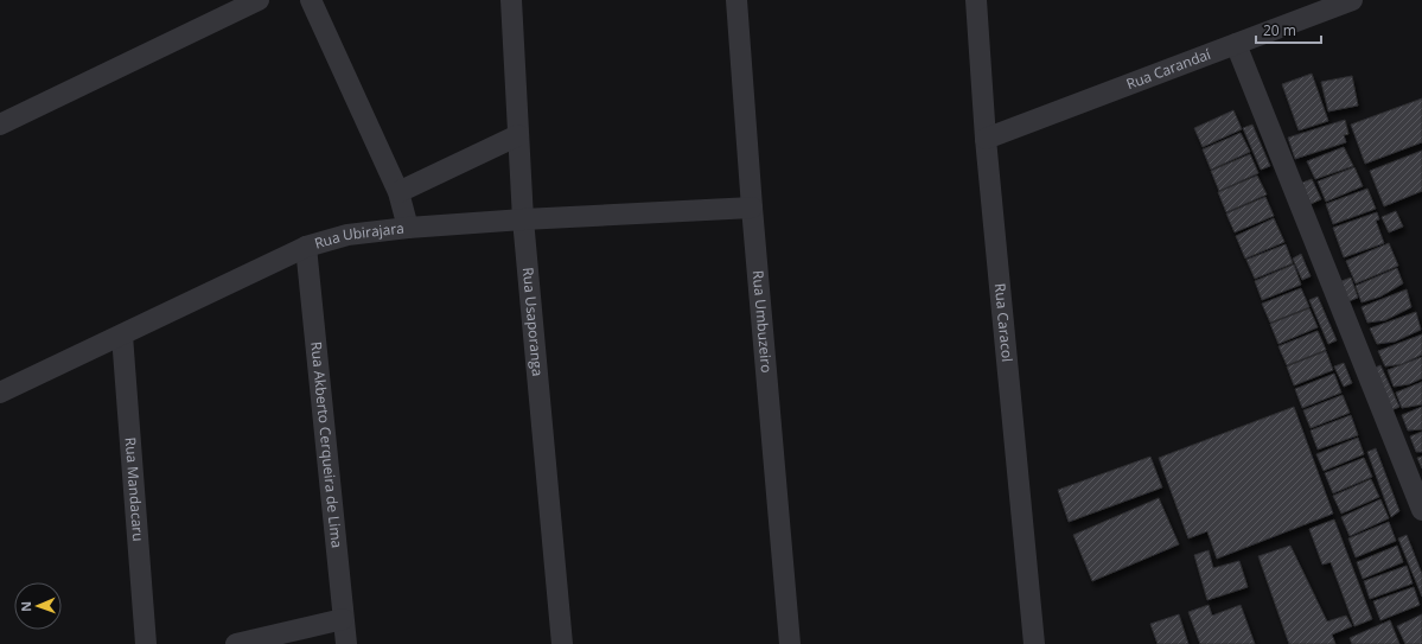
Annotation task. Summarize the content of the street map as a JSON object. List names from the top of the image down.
{
  "streets": {
    "street": [
      "Rua Carandaí",
      "Rua Ubirajara",
      "Rua Usaporanga",
      "Rua Umbuzeiro",
      "Rua Caracol",
      "Rua Akberto Cerqueira de Lima",
      "Rua Mandacaru"
    ]
  },
  "crossings": [
    ["Rua Carandaí", "Rua Caracol"],
    ["Rua Ubirajara", "Rua Usaporanga"],
    ["Rua Ubirajara", "Rua Umbuzeiro"],
    ["Rua Ubirajara", "Rua Akberto Cerqueira de Lima"],
    ["Rua Ubirajara", "Rua Mandacaru"]
  ],
  "scale_bar": "20 m",
  "north": "left"
}
